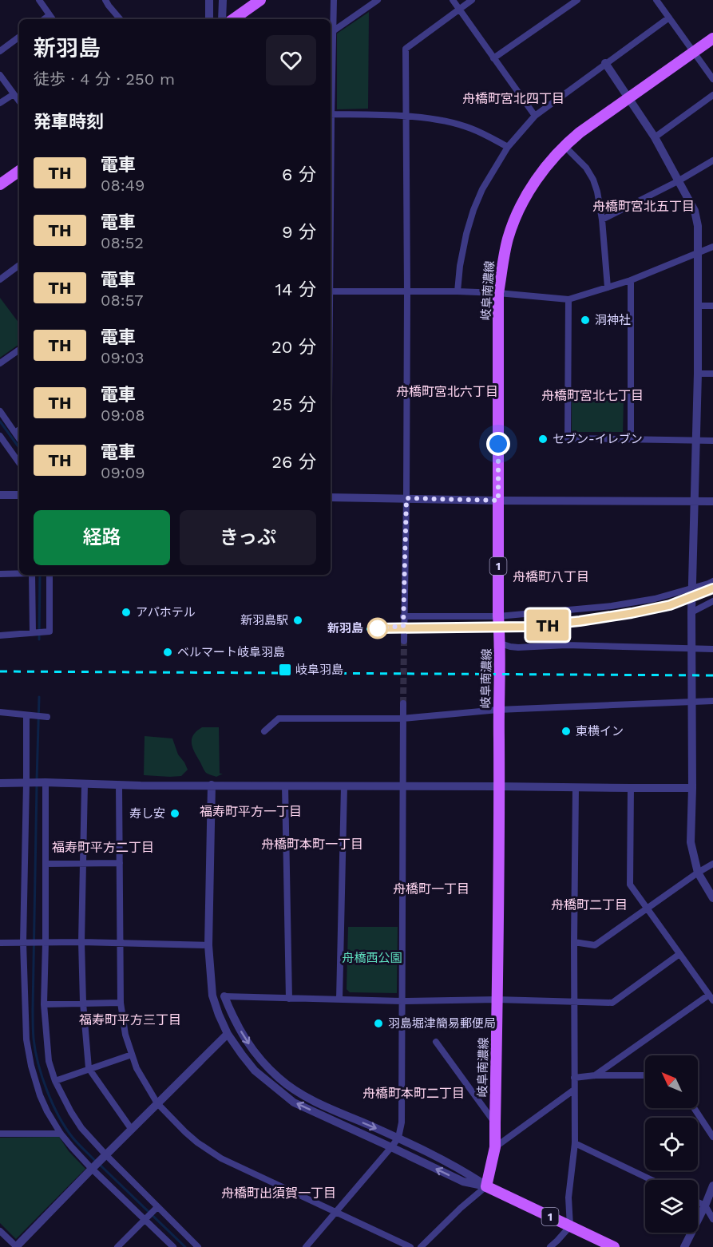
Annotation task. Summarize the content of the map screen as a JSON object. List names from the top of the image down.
{
  "streets": {
    "main road": ["岐阜南濃線", "1"]
  },
  "crossings": [
    ["岐阜南濃線", "1"]
  ],
  "districts": [
    "舟橋町宮北四丁目",
    "舟橋町宮北五丁目",
    "舟橋町宮北六丁目",
    "舟橋町宮北七丁目",
    "舟橋町八丁目",
    "福寿町平方一丁目",
    "舟橋町本町一丁目",
    "福寿町平方二丁目",
    "舟橋町一丁目",
    "舟橋町二丁目",
    "福寿町平方三丁目",
    "舟橋町本町二丁目",
    "舟橋町出須賀一丁目"
  ],
  "parks": ["舟橋西公園"],
  "places": {
    "other": [
      "洞神社",
      "セブン-イレブン",
      "アパホテル",
      "新羽島駅",
      "新羽島",
      "ベルマート岐阜羽島",
      "東横イン",
      "寿し安",
      "羽島堀津簡易郵便局"
    ],
    "transit": ["岐阜羽島"]
  },
  "north": "top left",
  "page": {
    "on_map": "TH",
    "heading": [
      ["新羽島", "徒歩 · 4 分 · 250 m"],
      "発車時刻"
    ],
    "list": [
      {
        "mark": "TH",
        "name": "電車",
        "note": "08:49",
        "value": "6 分"
      },
      {
        "mark": "TH",
        "name": "電車",
        "note": "08:52",
        "value": "9 分"
      },
      {
        "mark": "TH",
        "name": "電車",
        "note": "08:57",
        "value": "14 分"
      },
      {
        "mark": "TH",
        "name": "電車",
        "note": "09:03",
        "value": "20 分"
      },
      {
        "mark": "TH",
        "name": "電車",
        "note": "09:08",
        "value": "25 分"
      },
      {
        "mark": "TH",
        "name": "電車",
        "note": "09:09",
        "value": "26 分"
      }
    ],
    "buttons": ["経路", "きっぷ"]
  }
}
